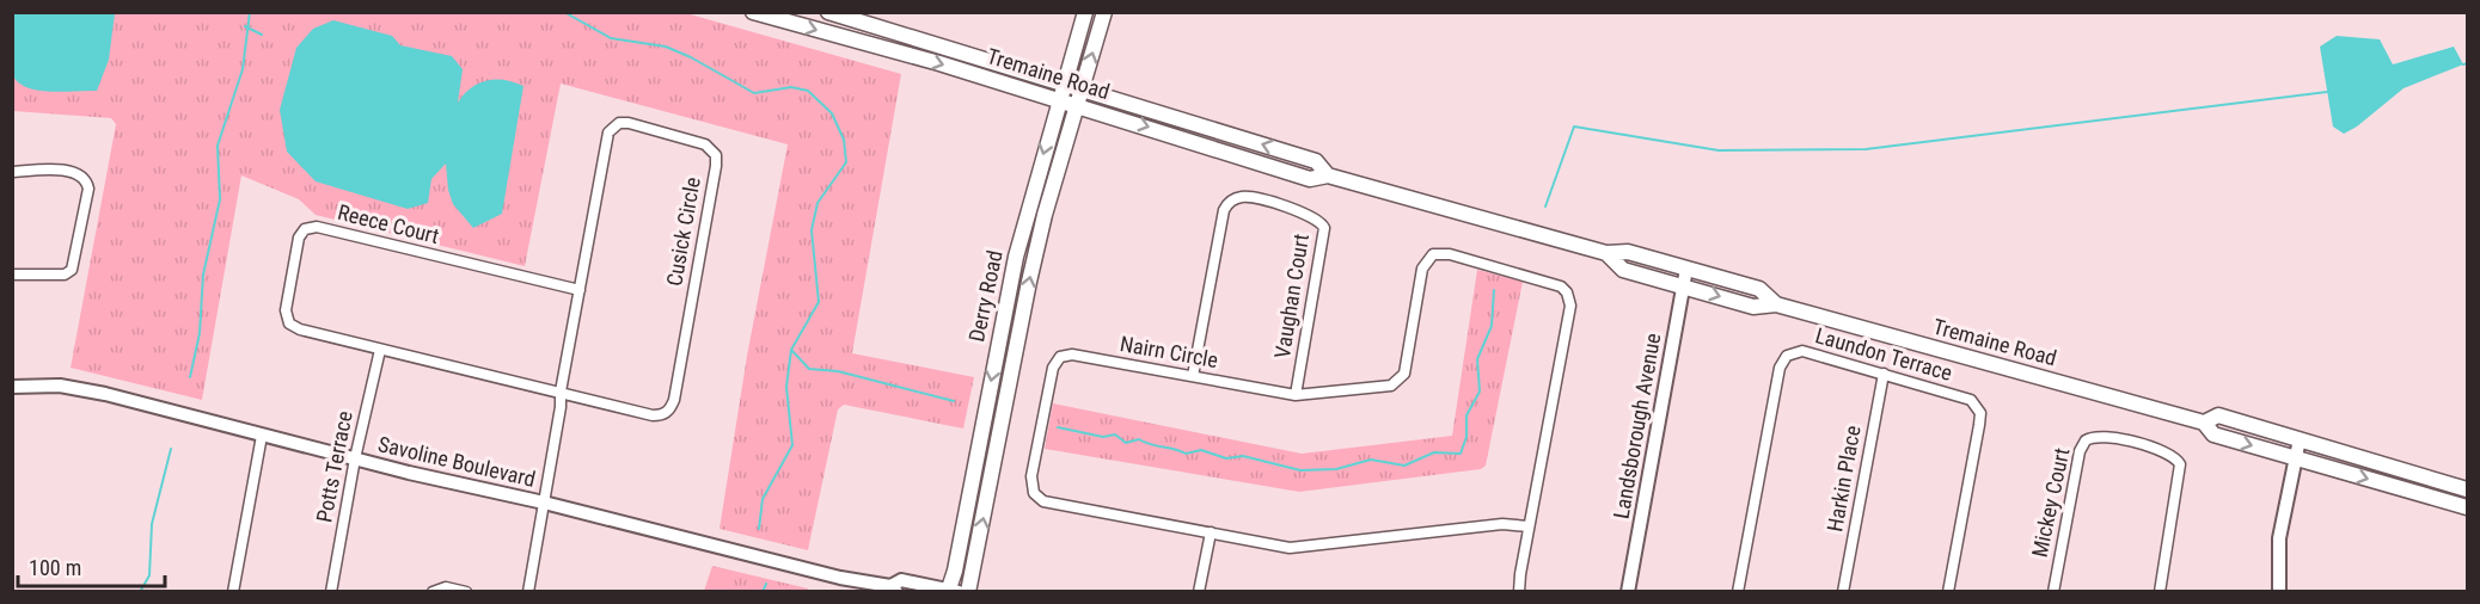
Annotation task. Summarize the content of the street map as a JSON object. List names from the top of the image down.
{
  "streets": {
    "main road": ["Tremaine Road", "Derry Road"],
    "street": [
      "Reece Court",
      "Cusick Circle",
      "Vaughan Court",
      "Nairn Circle",
      "Laundon Terrace",
      "Landsborough Avenue",
      "Savoline Boulevard",
      "Potts Terrace",
      "Harkin Place",
      "Mickey Court"
    ]
  },
  "crossings": [
    ["Tremaine Road", "Derry Road"],
    ["Tremaine Road", "Landsborough Avenue"],
    ["Reece Court", "Cusick Circle"],
    ["Reece Court", "Potts Terrace"],
    ["Cusick Circle", "Savoline Boulevard"],
    ["Derry Road", "Savoline Boulevard"],
    ["Vaughan Court", "Nairn Circle"],
    ["Laundon Terrace", "Harkin Place"],
    ["Savoline Boulevard", "Potts Terrace"]
  ],
  "scale_bar": "100 m"
}
